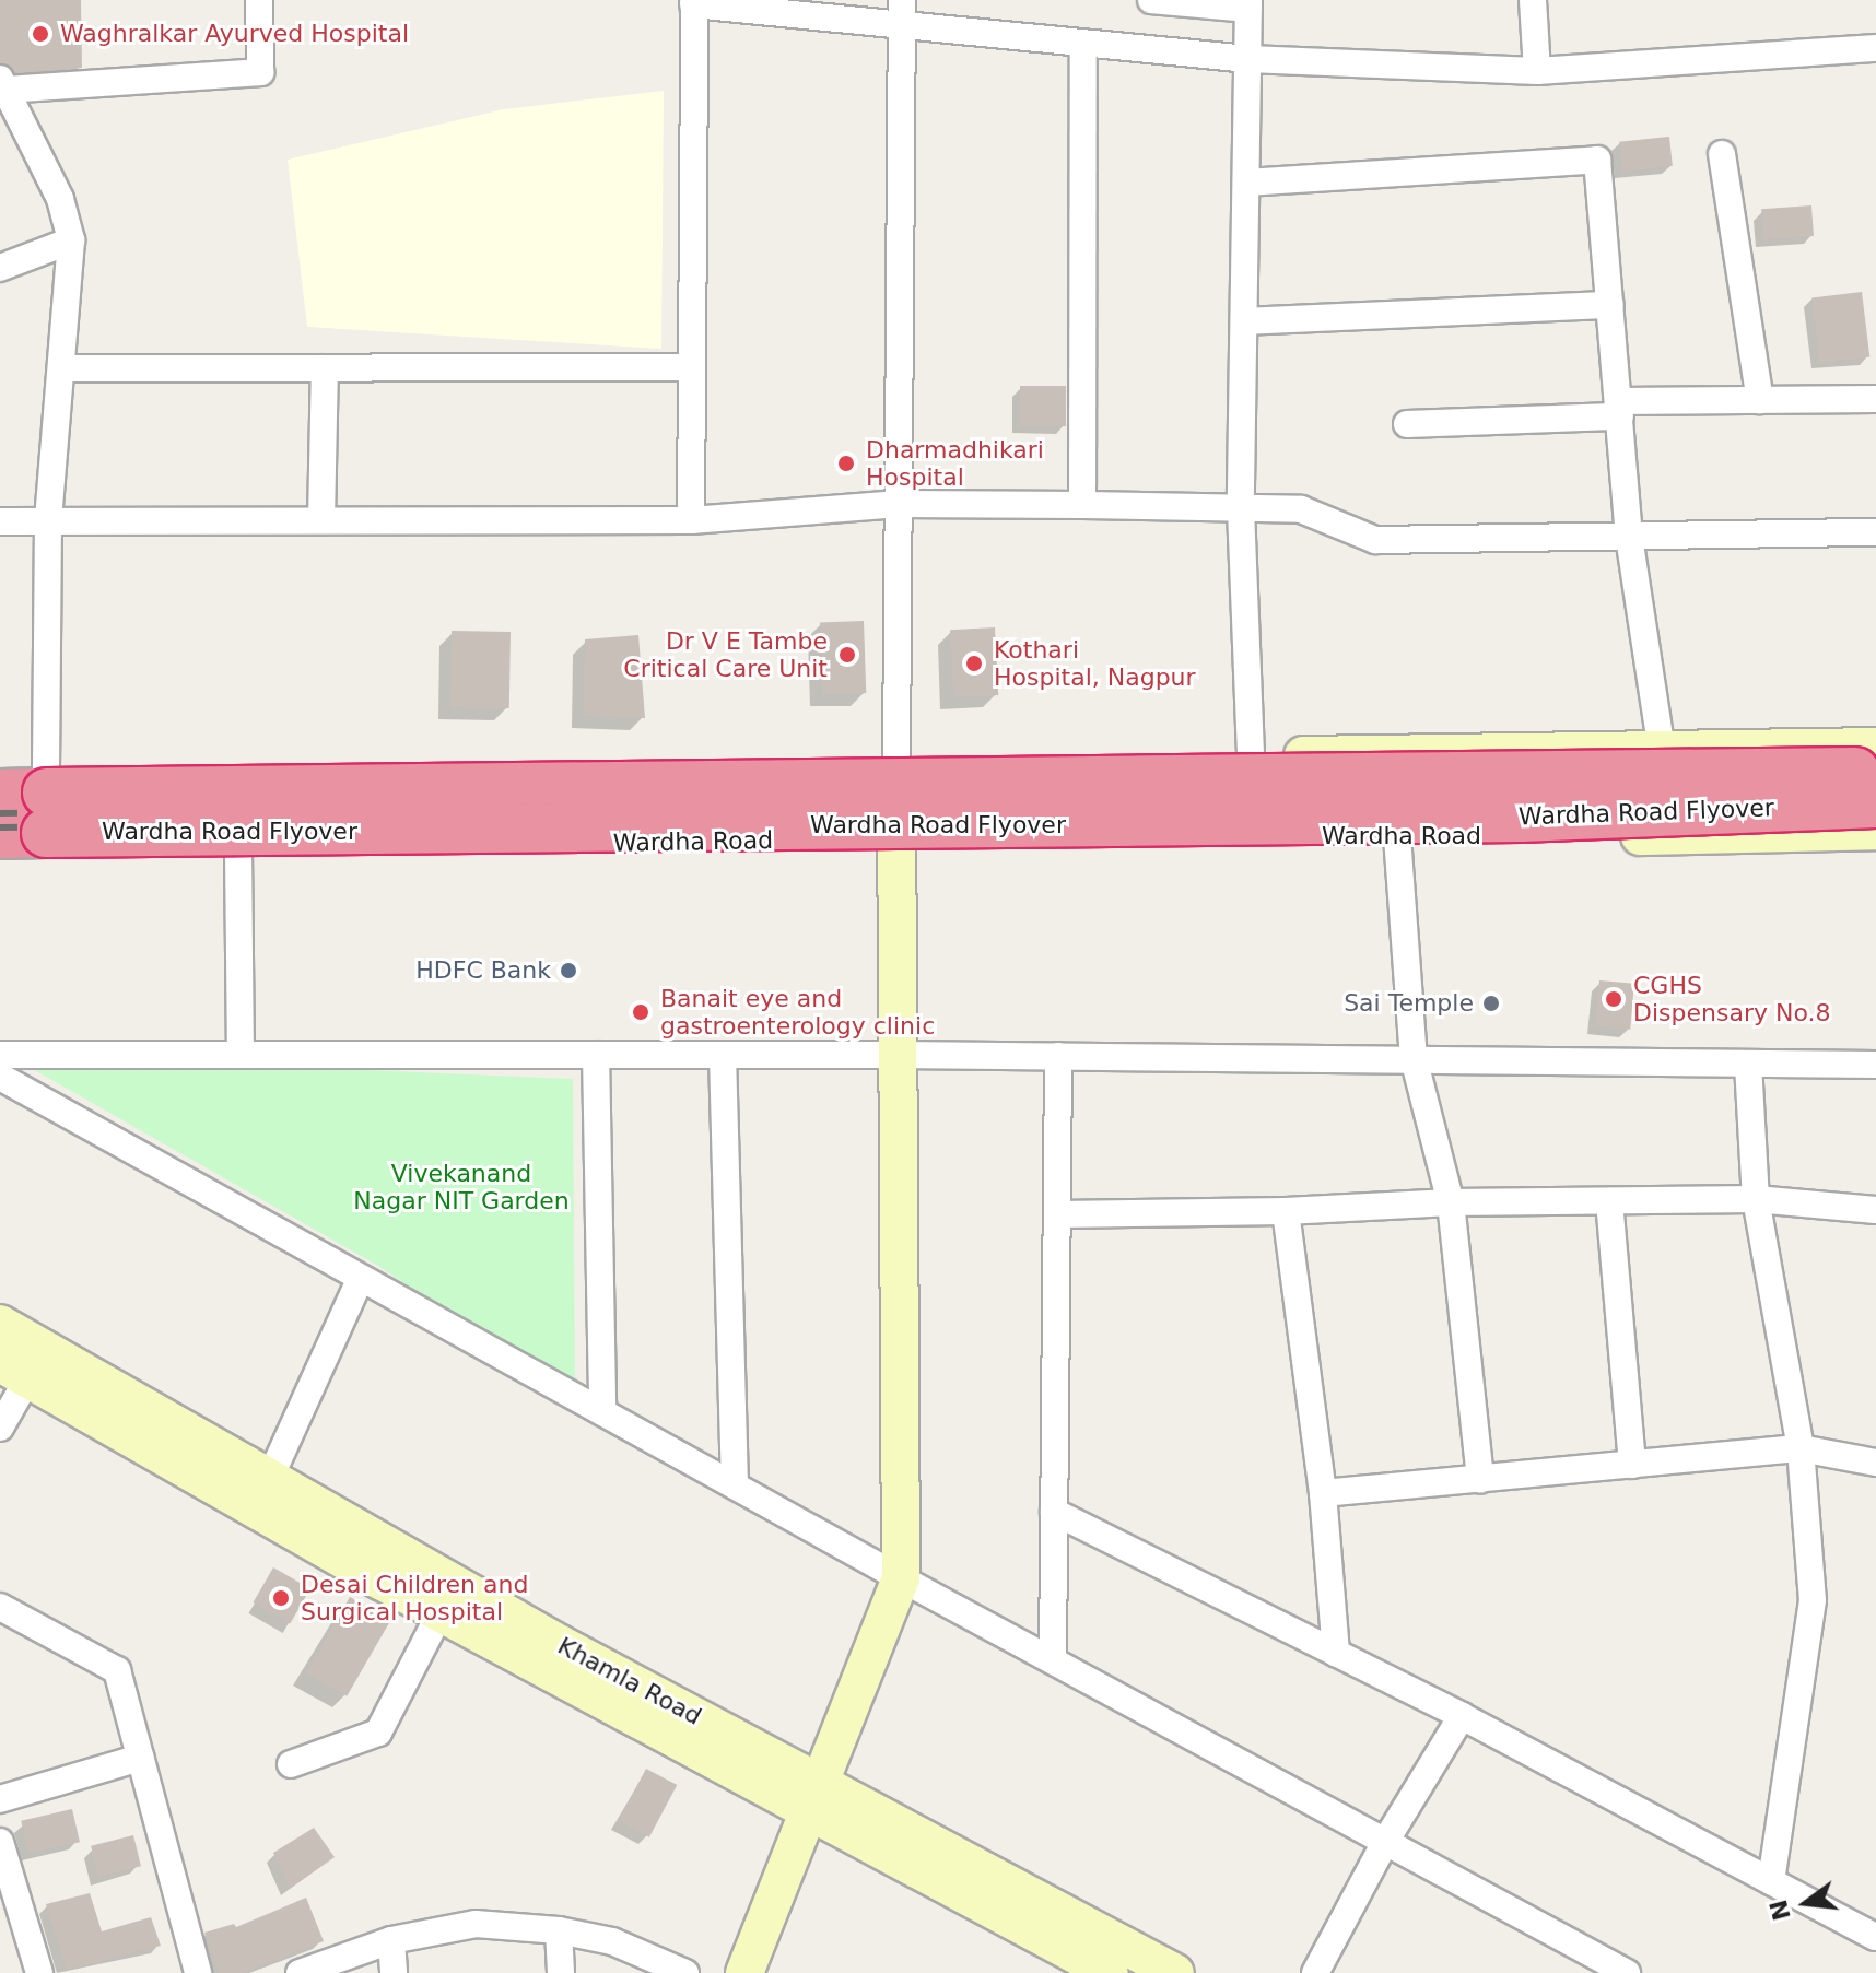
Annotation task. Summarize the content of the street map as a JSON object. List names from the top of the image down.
{
  "streets": {
    "highway": ["Wardha Road Flyover"],
    "street": ["Wardha Road", "Khamla Road"]
  },
  "parks": ["Vivekanand Nagar NIT Garden"],
  "places": [
    "Waghralkar Ayurved Hospital",
    "Dharmadhikari Hospital",
    "Dr V E Tambe Critical Care Unit",
    "Kothari Hospital, Nagpur",
    "HDFC Bank",
    "CGHS Dispensary No.8",
    "Sai Temple",
    "Banait eye and gastroenterology clinic",
    "Desai Children and Surgical Hospital"
  ],
  "north": "left"
}
